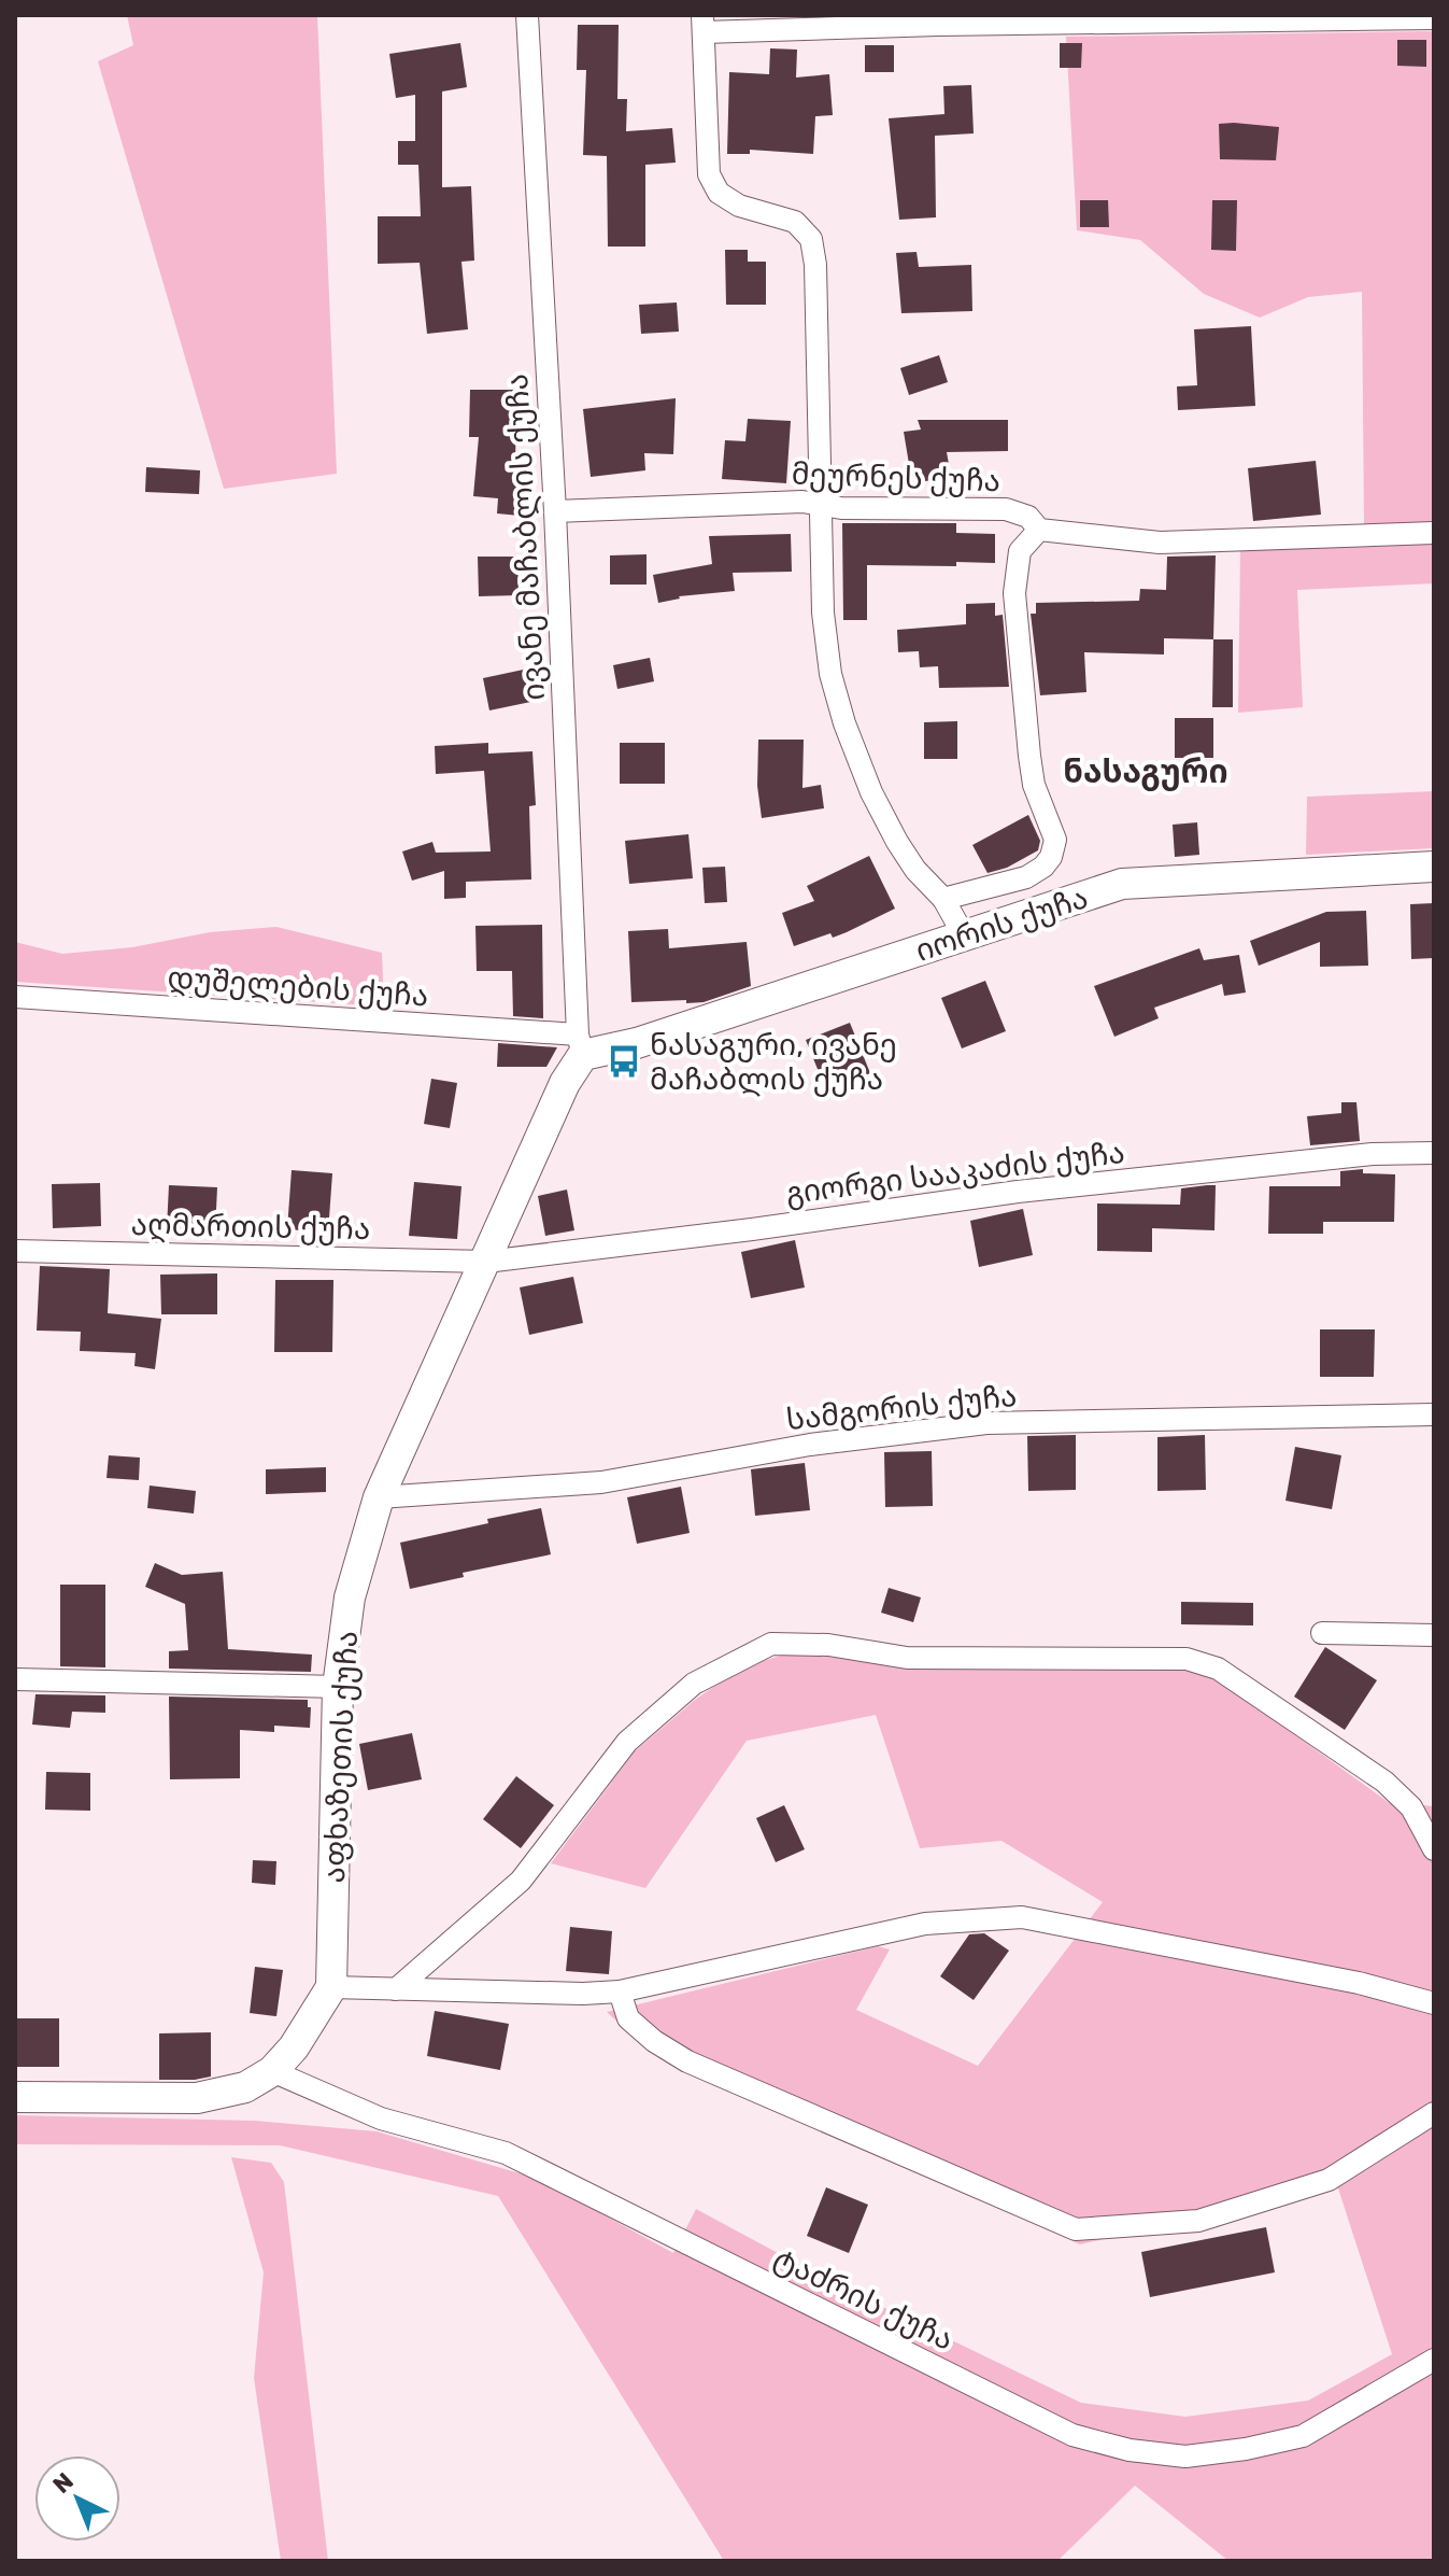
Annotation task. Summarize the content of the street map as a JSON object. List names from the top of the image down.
{
  "streets": {
    "street": [
      "მეურნეს ქუჩა",
      "ივანე მაჩაბლის ქუჩა",
      "იორის ქუჩა",
      "დუშელების ქუჩა",
      "გიორგი სააკაძის ქუჩა",
      "აღმართის ქუჩა",
      "სამგორის ქუჩა",
      "აფხაზეთის ქუჩა",
      "ტაძრის ქუჩა"
    ]
  },
  "crossings": [
    ["მეურნეს ქუჩა", "ივანე მაჩაბლის ქუჩა"],
    ["ივანე მაჩაბლის ქუჩა", "იორის ქუჩა"],
    ["ივანე მაჩაბლის ქუჩა", "დუშელების ქუჩა"],
    ["ივანე მაჩაბლის ქუჩა", "აფხაზეთის ქუჩა"],
    ["იორის ქუჩა", "დუშელების ქუჩა"],
    ["იორის ქუჩა", "აფხაზეთის ქუჩა"],
    ["დუშელების ქუჩა", "აფხაზეთის ქუჩა"],
    ["გიორგი სააკაძის ქუჩა", "აღმართის ქუჩა"],
    ["გიორგი სააკაძის ქუჩა", "აფხაზეთის ქუჩა"],
    ["აღმართის ქუჩა", "აფხაზეთის ქუჩა"],
    ["სამგორის ქუჩა", "აფხაზეთის ქუჩა"]
  ],
  "districts": ["ნასაგური"],
  "places": {
    "bus stop": ["ნასაგური, ივანე მაჩაბლის ქუჩა"]
  },
  "north": "top left"
}
